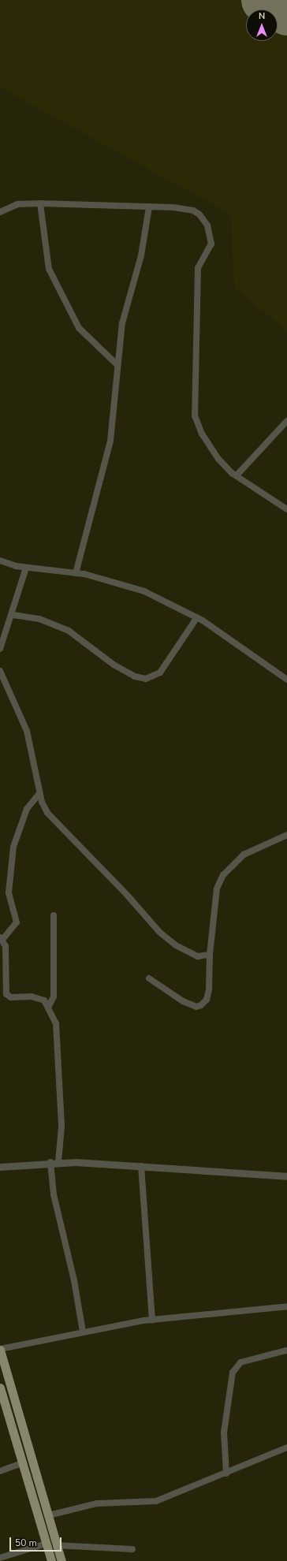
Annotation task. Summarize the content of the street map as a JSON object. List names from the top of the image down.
{
  "scale_bar": "50 m",
  "north": "top"
}
